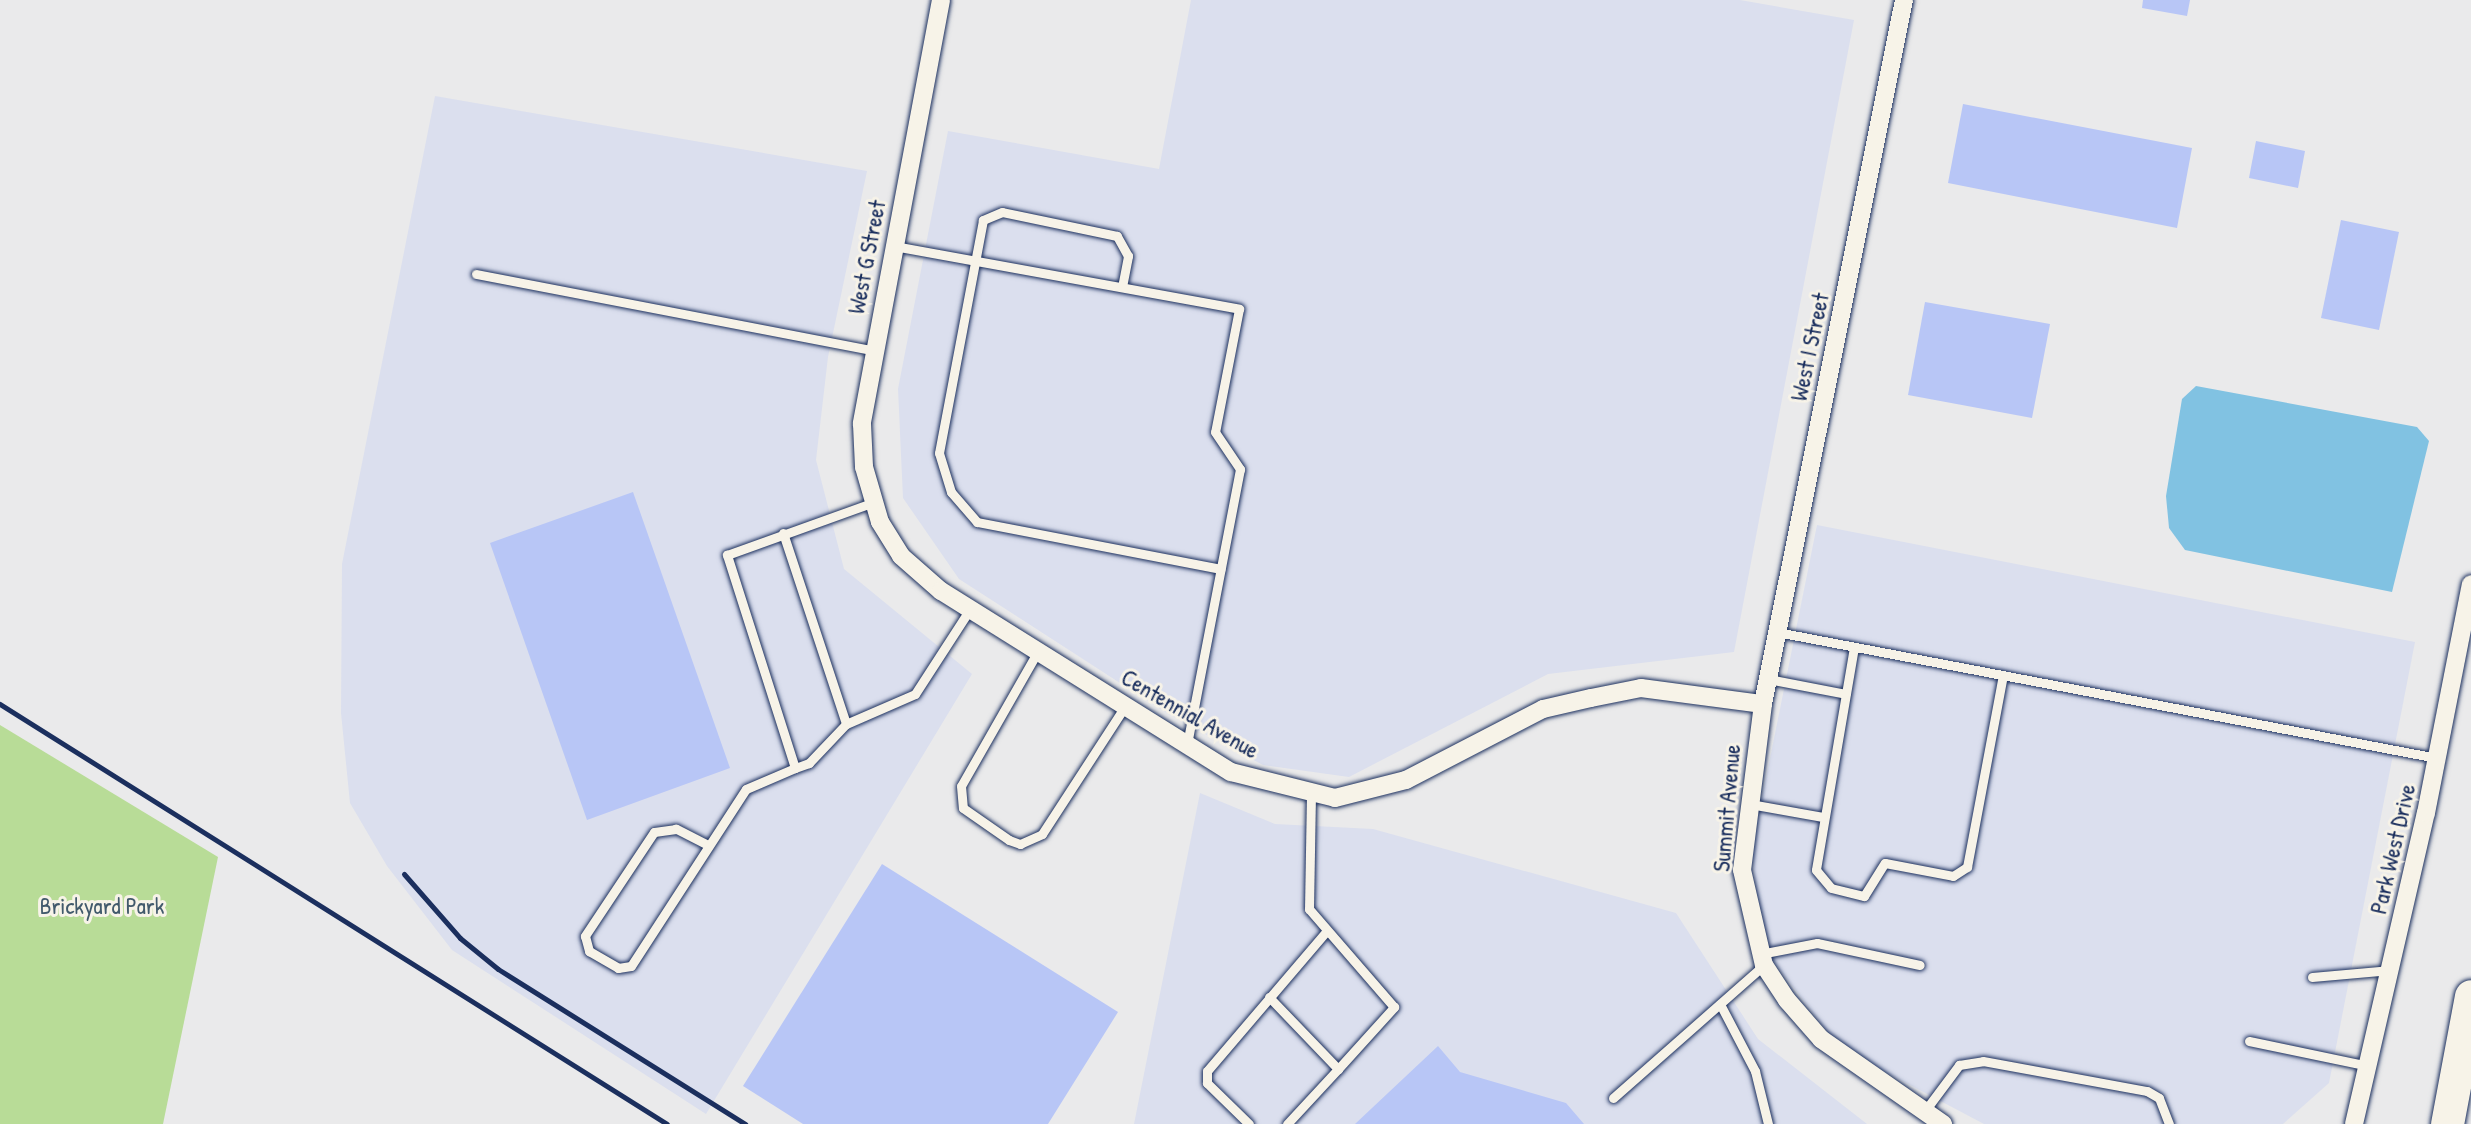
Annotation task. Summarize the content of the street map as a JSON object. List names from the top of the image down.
{
  "streets": {
    "street": [
      "West G Street",
      "West I Street",
      "Centennial Avenue",
      "Summit Avenue",
      "Park West Drive"
    ]
  },
  "crossings": [
    ["West G Street", "Centennial Avenue"],
    ["West I Street", "Centennial Avenue"],
    ["West I Street", "Summit Avenue"],
    ["Centennial Avenue", "Summit Avenue"]
  ],
  "parks": ["Brickyard Park"]
}
